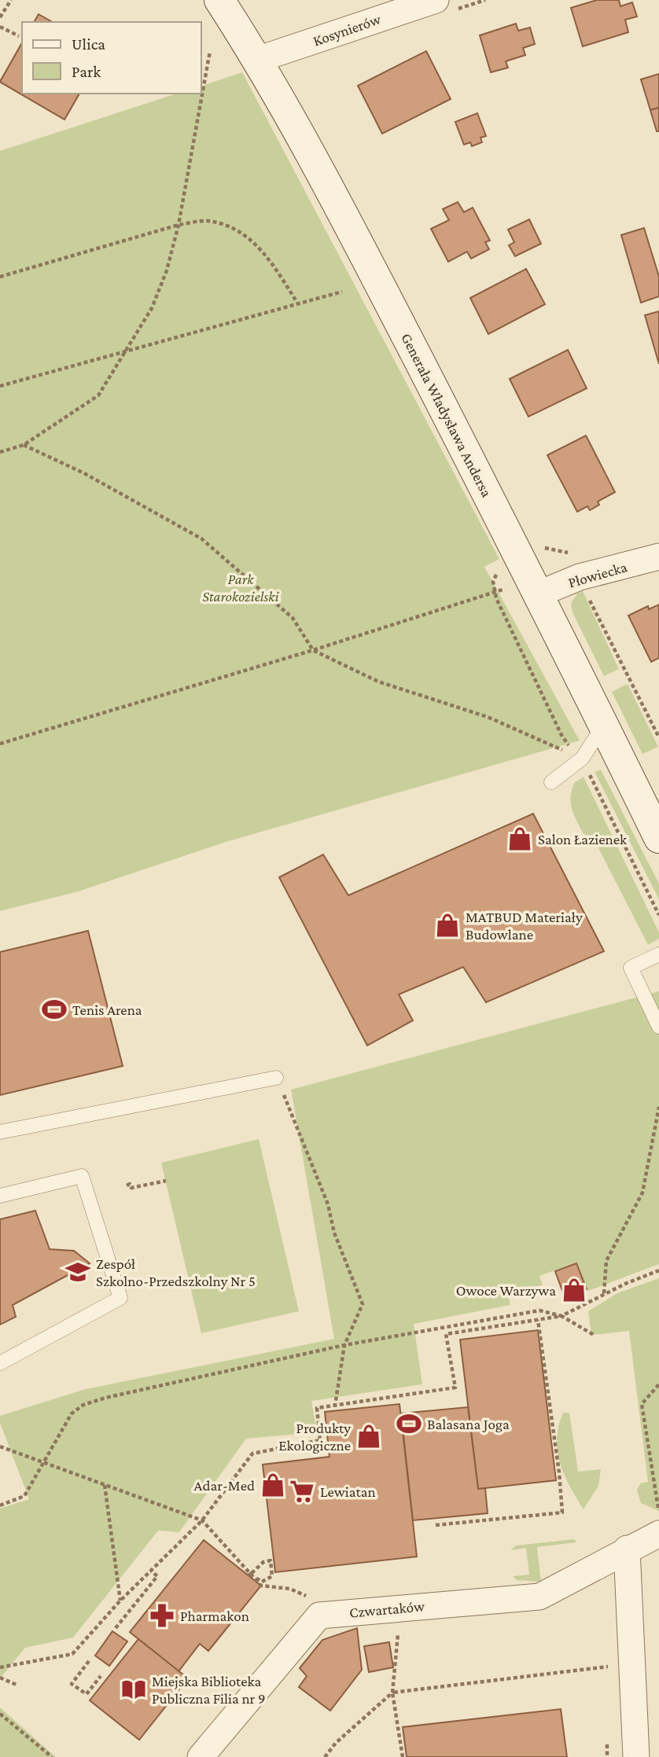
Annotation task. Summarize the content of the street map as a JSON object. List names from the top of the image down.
{
  "streets": {
    "street": [
      "Kosynierów",
      "Generała Władysława Andersa",
      "Płowiecka",
      "Czwartaków"
    ]
  },
  "crossings": [
    ["Kosynierów", "Generała Władysława Andersa"],
    ["Generała Władysława Andersa", "Płowiecka"]
  ],
  "parks": ["Park Starokozielski"],
  "places": {
    "shop": [
      "Salon Łazienek",
      "MATBUD Materiały Budowlane",
      "Owoce Warzywa",
      "Produkty Ekologiczne",
      "Adar-Med"
    ],
    "sports": ["Tenis Arena", "Balasana Joga"],
    "school or university": ["Zespół Szkolno-Przedszkolny Nr 5"],
    "supermarket": ["Lewiatan"],
    "pharmacy": ["Pharmakon"],
    "library": ["Miejska Biblioteka Publiczna Filia nr 9"]
  },
  "legend": ["Ulica", "Park"]
}
